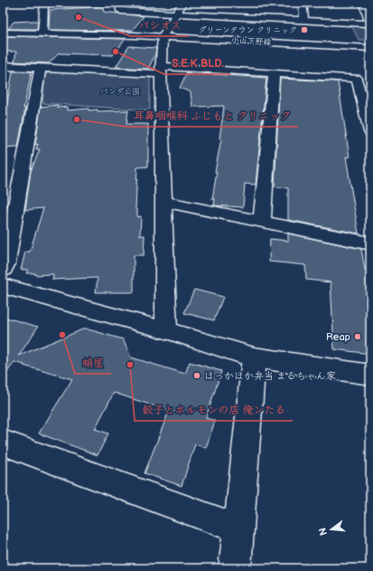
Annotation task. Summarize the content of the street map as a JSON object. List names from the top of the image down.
{
  "streets": {
    "street": ["小山下野線"]
  },
  "parks": ["パンダ公園"],
  "places": [
    "パシオス",
    "グリーンタウン クリニック",
    "S.E.K BLD.",
    "耳鼻咽喉科 ふじもと クリニック",
    "蛸屋",
    "Reap",
    "餃子とホルモンの店 俺ンたる",
    "ほっかほか弁当 まるちゃん家"
  ],
  "north": "left"
}
